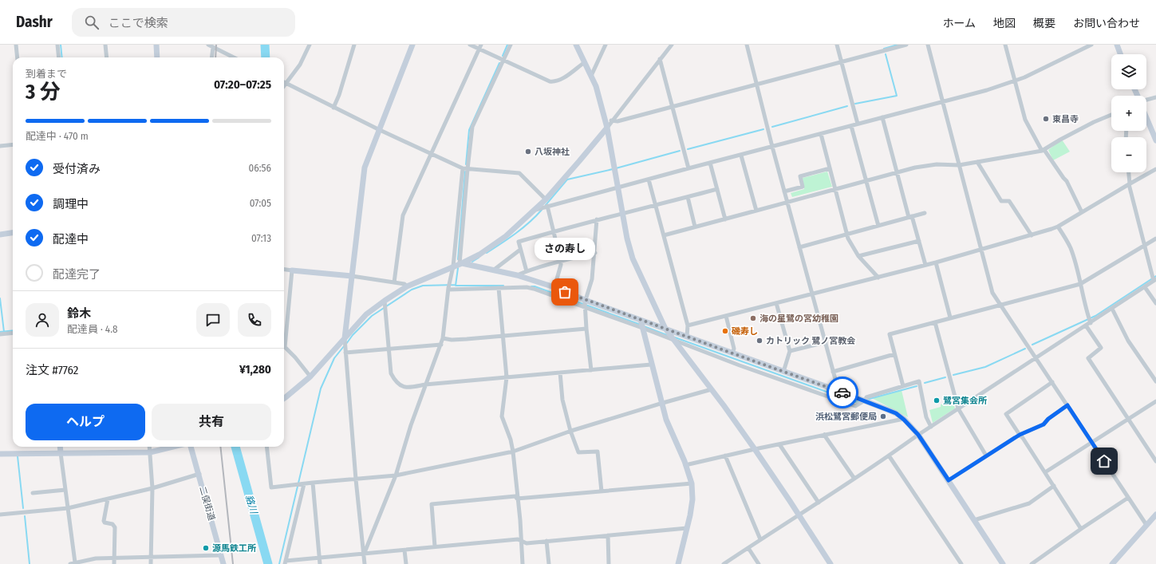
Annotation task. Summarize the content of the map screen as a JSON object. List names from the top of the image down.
{
  "streets": {
    "street": ["二俣街道"]
  },
  "water": ["貉川"],
  "places": [
    "東昌寺",
    "八坂神社",
    "さの寿し",
    "海の星鷺の宮幼稚園",
    "磯寿し",
    "カトリック 鷺ノ宮教会",
    "鷺宮集会所",
    "浜松鷺宮郵便局",
    "源馬鉄工所"
  ],
  "page": {
    "header": "Dashr",
    "search": "ここで検索",
    "nav": [
      "ホーム",
      "地図",
      "概要",
      "お問い合わせ"
    ],
    "map_buttons": ["+", "−"],
    "heading": ["3 分", "到着まで", "07:20–07:25"],
    "panel": [
      "鈴木",
      "配達員 · 4.8",
      "注文 #7762",
      "¥1,280"
    ],
    "bar": "配達中 · 470 m",
    "list": [
      ["受付済み", "06:56"],
      ["調理中", "07:05"],
      ["配達中", "07:13"],
      "配達完了"
    ],
    "bubble": "さの寿し",
    "buttons": ["ヘルプ", "共有"]
  }
}
